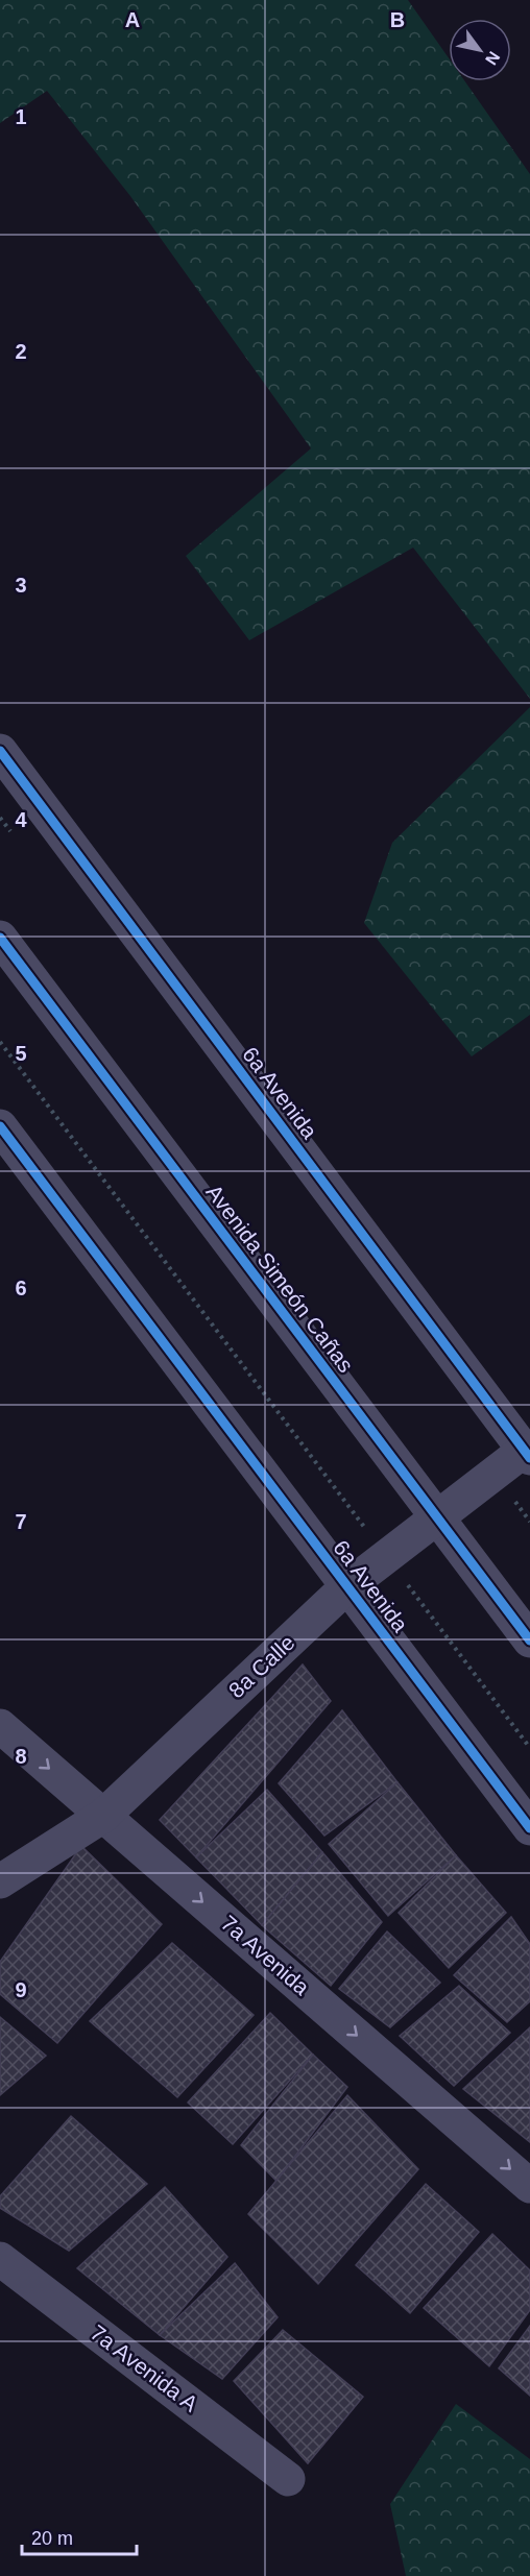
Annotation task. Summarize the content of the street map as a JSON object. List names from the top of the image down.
{
  "streets": {
    "street": [
      "6a Avenida",
      "Avenida Simeón Cañas",
      "8a Calle",
      "7a Avenida",
      "7a Avenida A"
    ]
  },
  "crossings": [
    ["6a Avenida", "8a Calle"],
    ["Avenida Simeón Cañas", "8a Calle"],
    ["8a Calle", "7a Avenida"]
  ],
  "one_way": ["7a Avenida"],
  "scale_bar": "20 m",
  "north": "bottom right",
  "grid": {
    "columns": ["A", "B"],
    "rows": [
      "1",
      "2",
      "3",
      "4",
      "5",
      "6",
      "7",
      "8",
      "9"
    ]
  }
}
